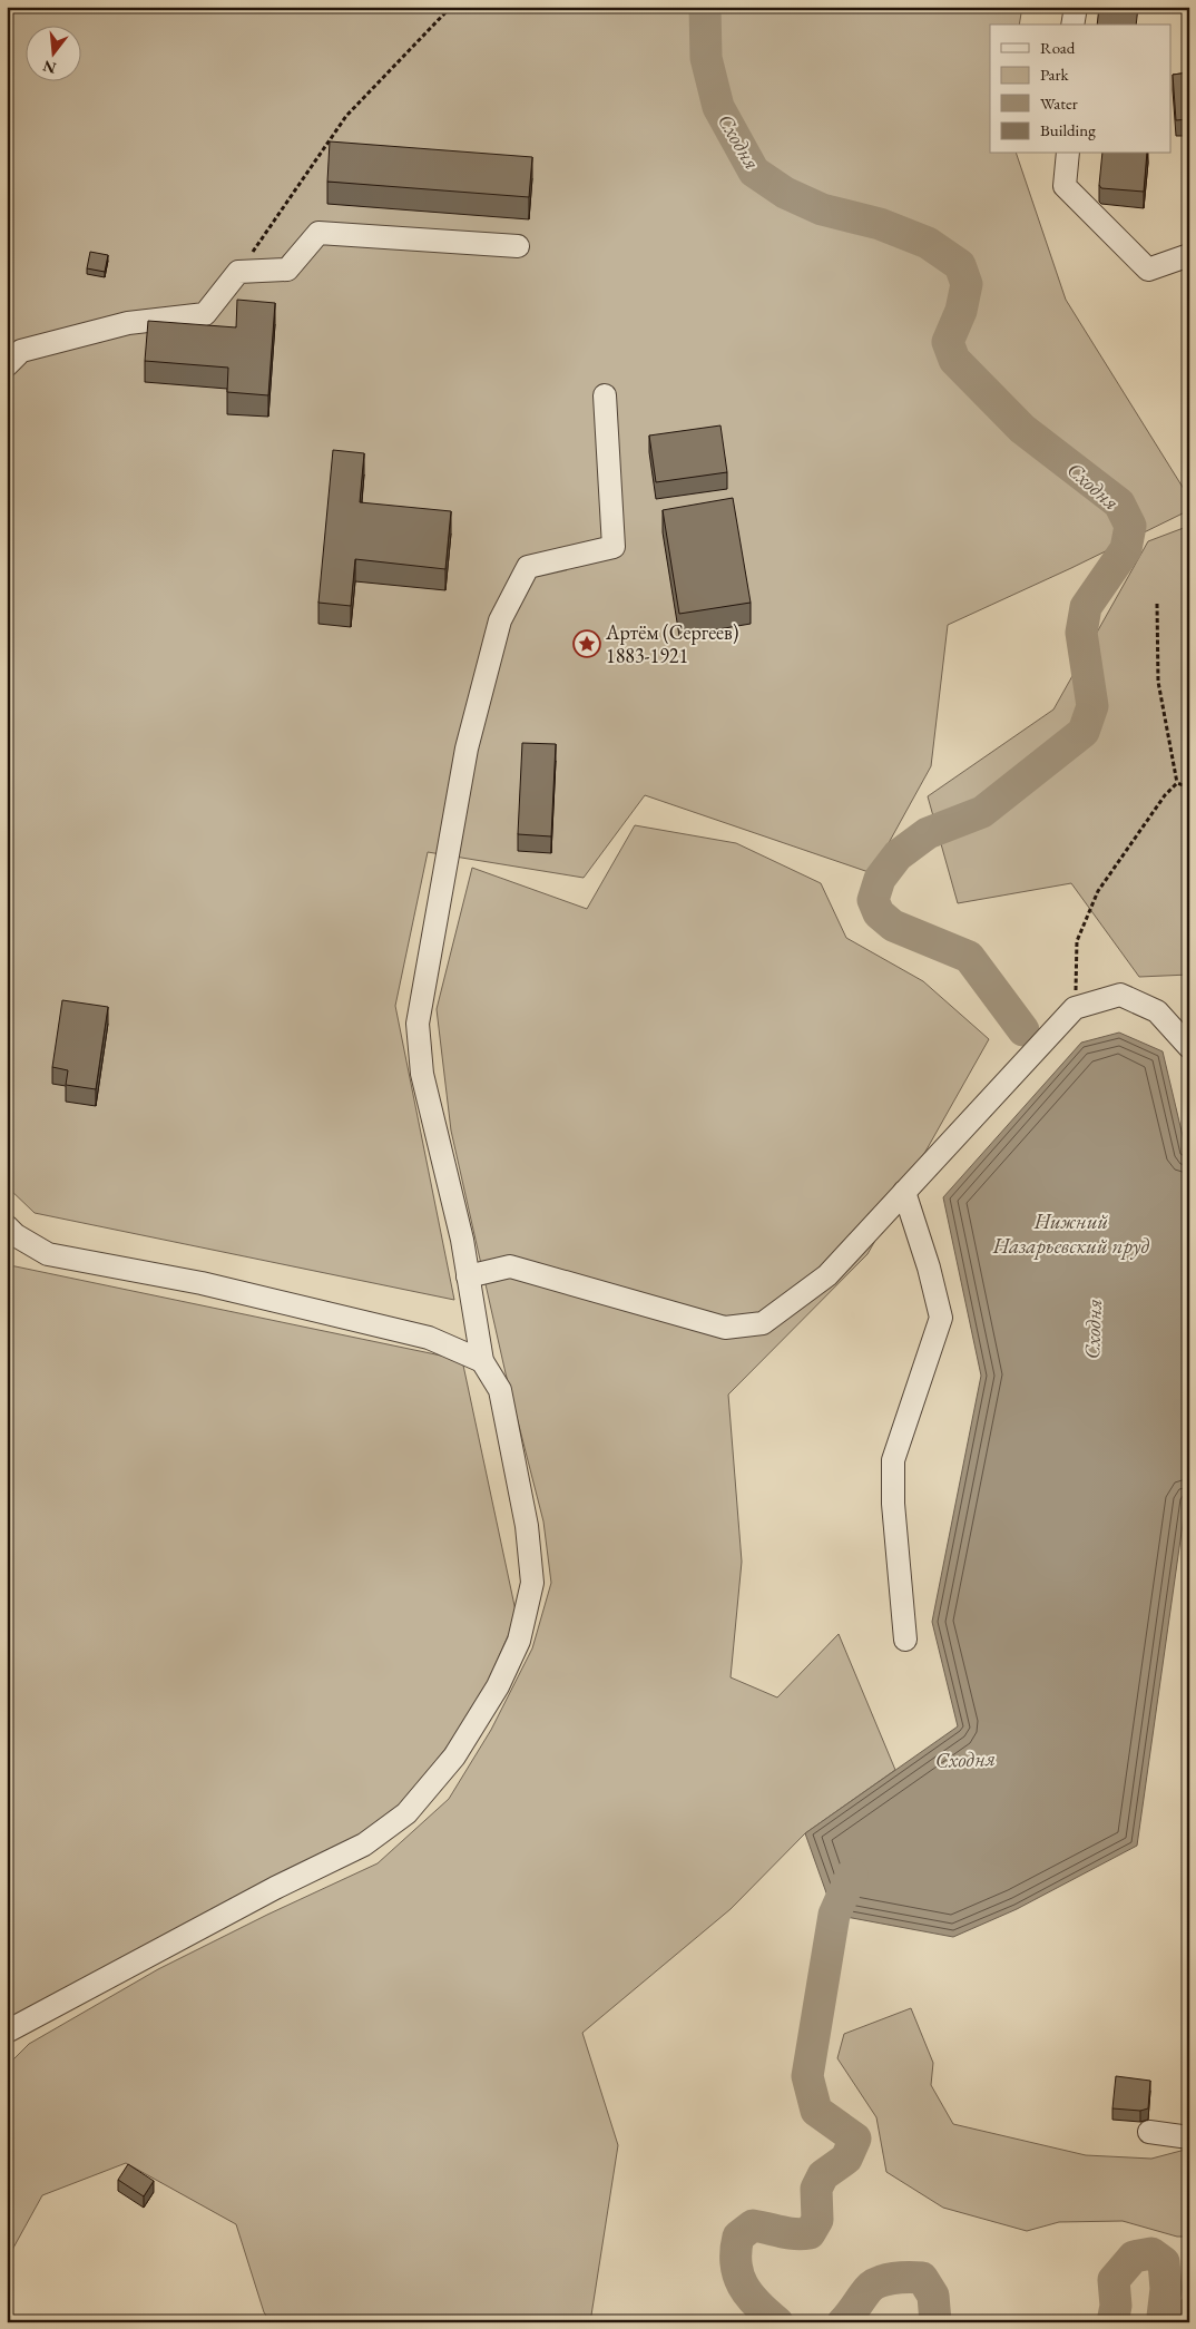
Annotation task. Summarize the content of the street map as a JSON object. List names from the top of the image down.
{
  "water": ["Сходня", "Нижний Назарьевский пруд"],
  "places": {
    "place": ["Артём (Сергеев) 1883-1921"]
  },
  "legend": [
    "Road",
    "Park",
    "Water",
    "Building"
  ],
  "north": "bottom"
}
